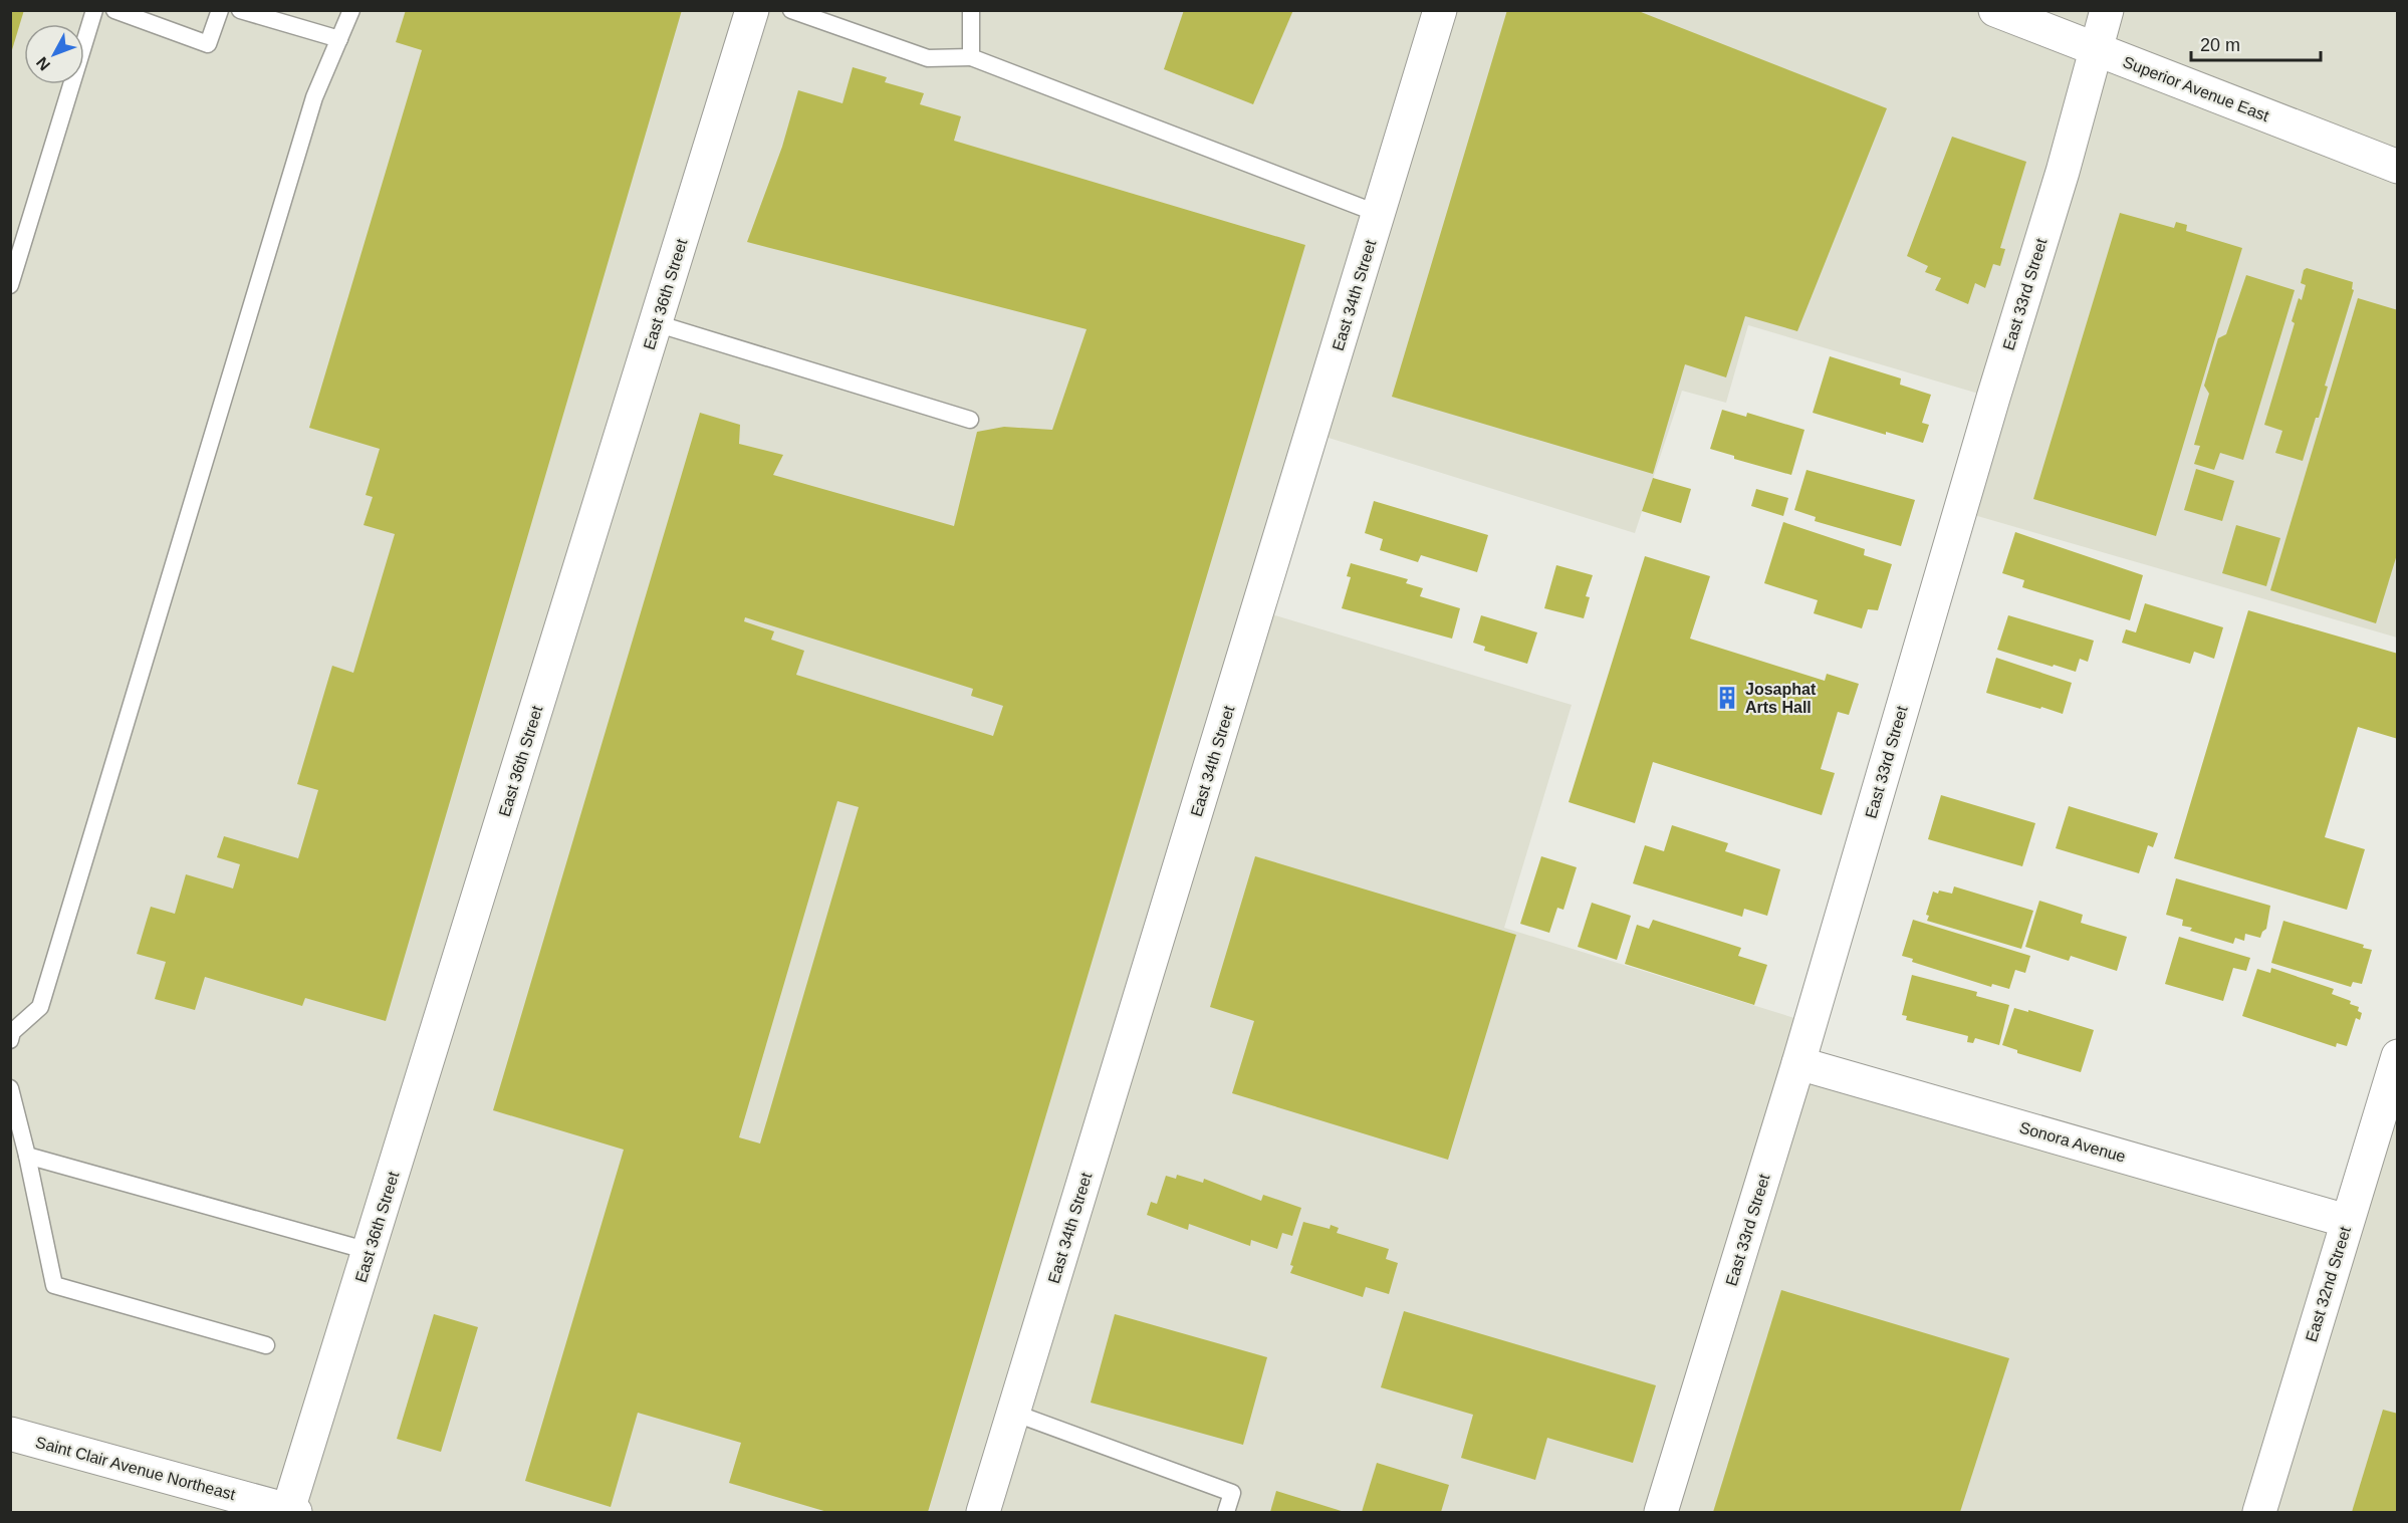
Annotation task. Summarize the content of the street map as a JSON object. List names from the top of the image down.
{
  "streets": {
    "street": [
      "Superior Avenue East",
      "East 36th Street",
      "East 33rd Street",
      "East 34th Street",
      "Sonora Avenue",
      "East 32nd Street",
      "Saint Clair Avenue Northeast"
    ]
  },
  "crossings": [
    ["Superior Avenue East", "East 33rd Street"],
    ["East 36th Street", "Saint Clair Avenue Northeast"],
    ["East 33rd Street", "Sonora Avenue"],
    ["Sonora Avenue", "East 32nd Street"]
  ],
  "places": {
    "building": ["Josaphat Arts Hall"]
  },
  "scale_bar": "20 m",
  "north": "bottom left"
}
